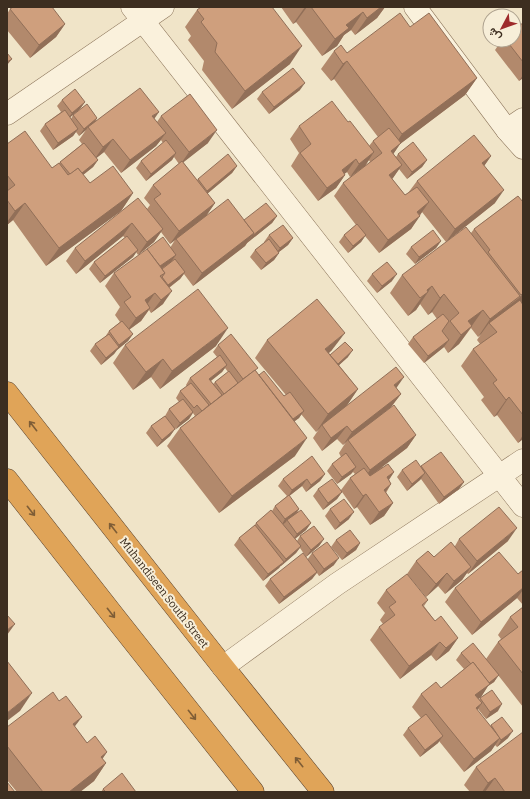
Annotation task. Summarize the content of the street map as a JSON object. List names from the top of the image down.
{
  "streets": {
    "highway": ["Muhandiseen South Street"]
  },
  "north": "bottom left"
}
